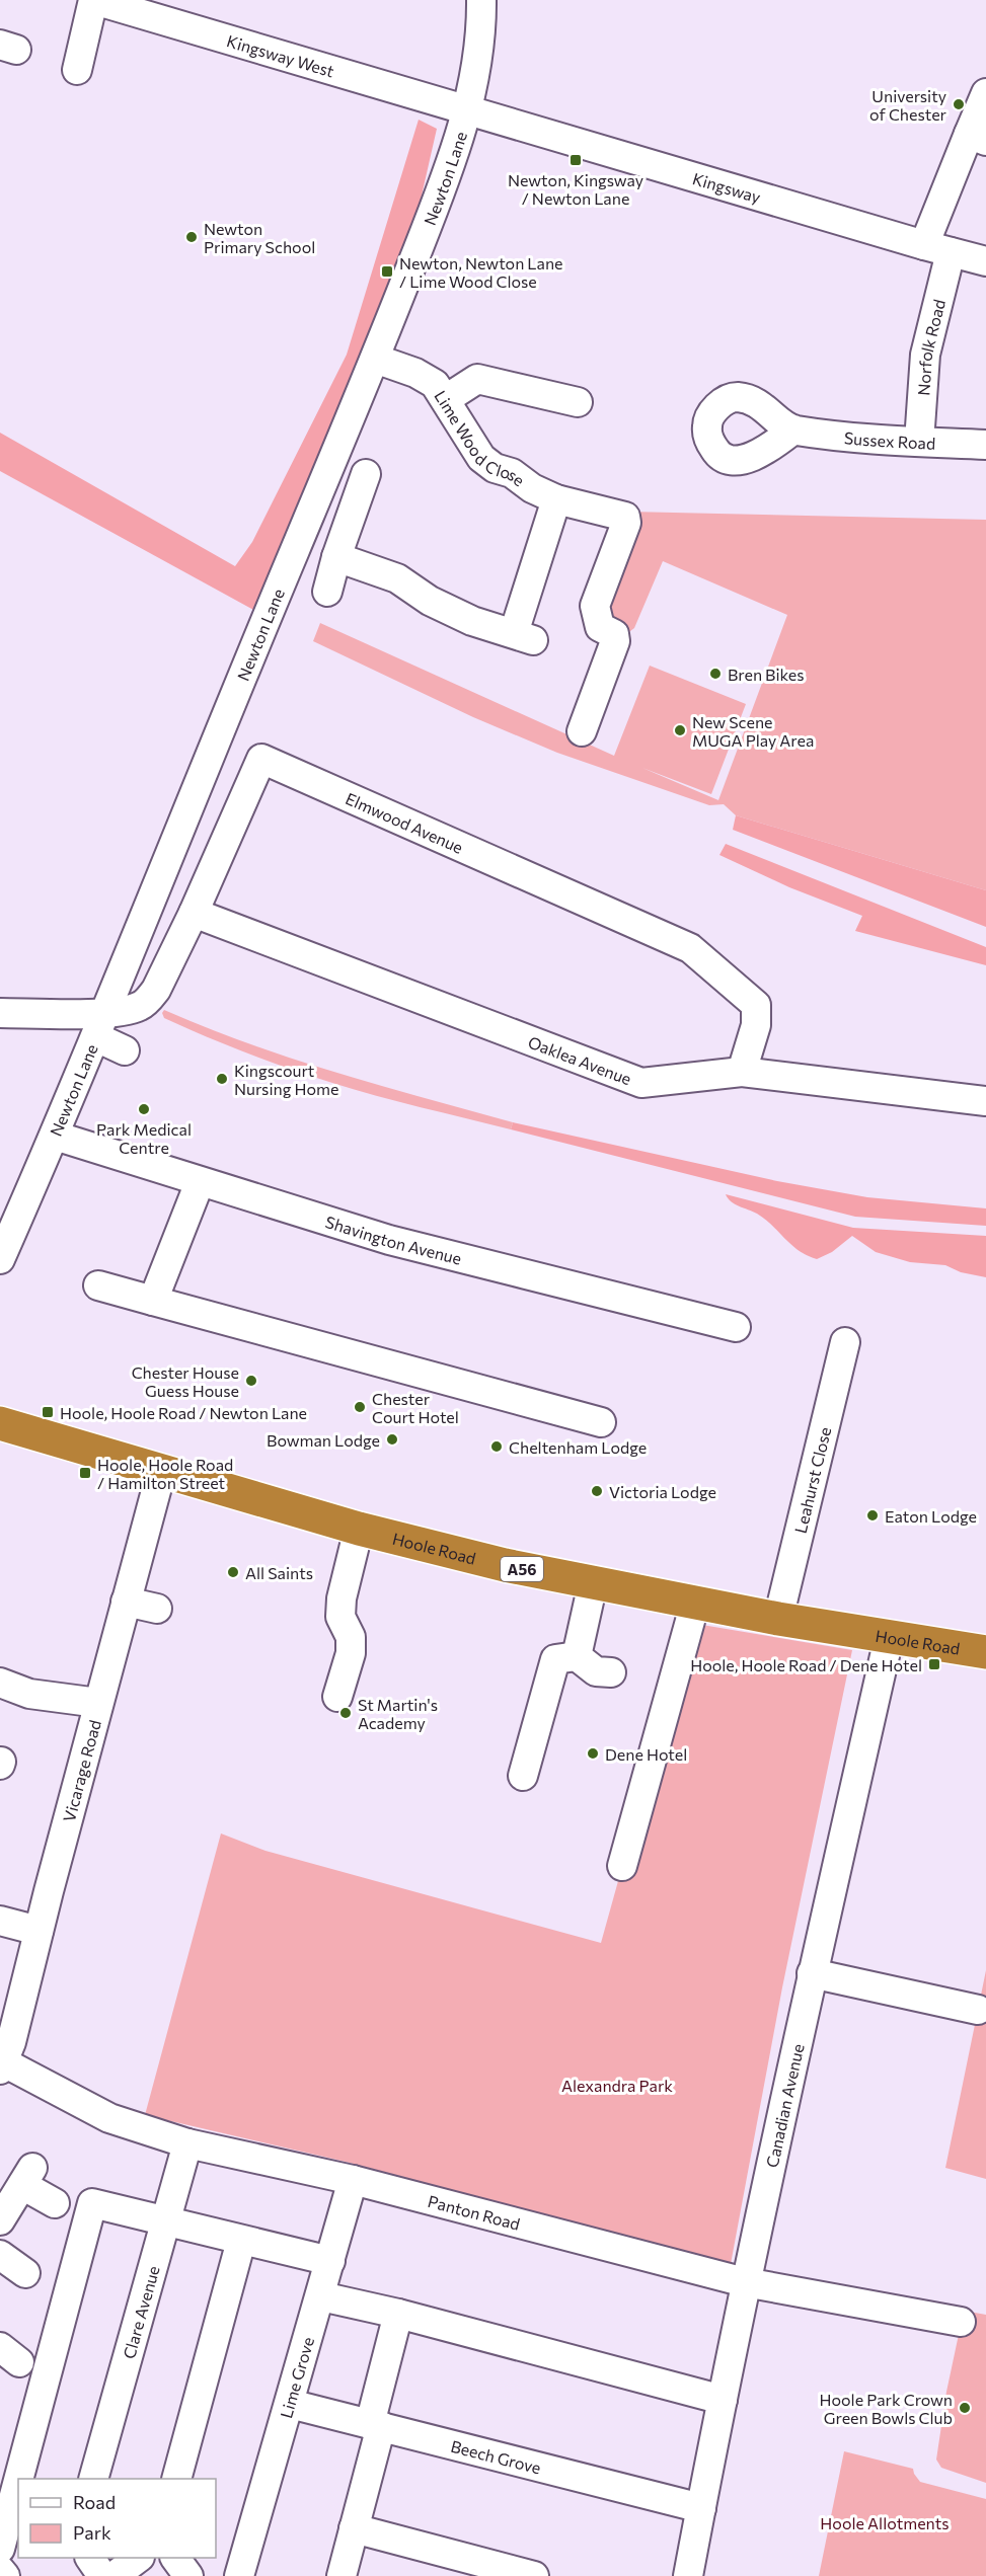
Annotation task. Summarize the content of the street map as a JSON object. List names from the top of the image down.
{
  "streets": {
    "highway": ["Hoole Road", "A56"],
    "street": [
      "Kingsway West",
      "Newton Lane",
      "Kingsway",
      "Norfolk Road",
      "Lime Wood Close",
      "Sussex Road",
      "Elmwood Avenue",
      "Oaklea Avenue",
      "Shavington Avenue",
      "Leahurst Close",
      "Vicarage Road",
      "Canadian Avenue",
      "Panton Road",
      "Clare Avenue",
      "Lime Grove",
      "Beech Grove"
    ]
  },
  "crossings": [
    ["Kingsway West", "Newton Lane"],
    ["Kingsway West", "Kingsway"],
    ["Newton Lane", "Kingsway"],
    ["Newton Lane", "Lime Wood Close"],
    ["Newton Lane", "Elmwood Avenue"],
    ["Newton Lane", "Shavington Avenue"],
    ["Kingsway", "Norfolk Road"],
    ["Norfolk Road", "Sussex Road"],
    ["Elmwood Avenue", "Oaklea Avenue"],
    ["Leahurst Close", "Hoole Road"],
    ["Hoole Road", "Vicarage Road"],
    ["Hoole Road", "Canadian Avenue"],
    ["Vicarage Road", "Panton Road"],
    ["Canadian Avenue", "Panton Road"],
    ["Canadian Avenue", "Beech Grove"],
    ["Panton Road", "Clare Avenue"],
    ["Panton Road", "Lime Grove"],
    ["Lime Grove", "Beech Grove"]
  ],
  "parks": ["Alexandra Park", "Hoole Allotments"],
  "places": {
    "other": [
      "University of Chester",
      "Newton Primary School",
      "Bren Bikes",
      "New Scene MUGA Play Area",
      "Kingscourt Nursing Home",
      "Park Medical Centre",
      "Chester House Guess House",
      "Chester Court Hotel",
      "Bowman Lodge",
      "Cheltenham Lodge",
      "Victoria Lodge",
      "Eaton Lodge",
      "All Saints",
      "St Martin's Academy",
      "Dene Hotel",
      "Hoole Park Crown Green Bowls Club"
    ],
    "transit": [
      "Newton, Kingsway / Newton Lane",
      "Newton, Newton Lane / Lime Wood Close",
      "Hoole, Hoole Road / Newton Lane",
      "Hoole, Hoole Road / Hamilton Street",
      "Hoole, Hoole Road / Dene Hotel"
    ]
  },
  "legend": ["Road", "Park"]
}
